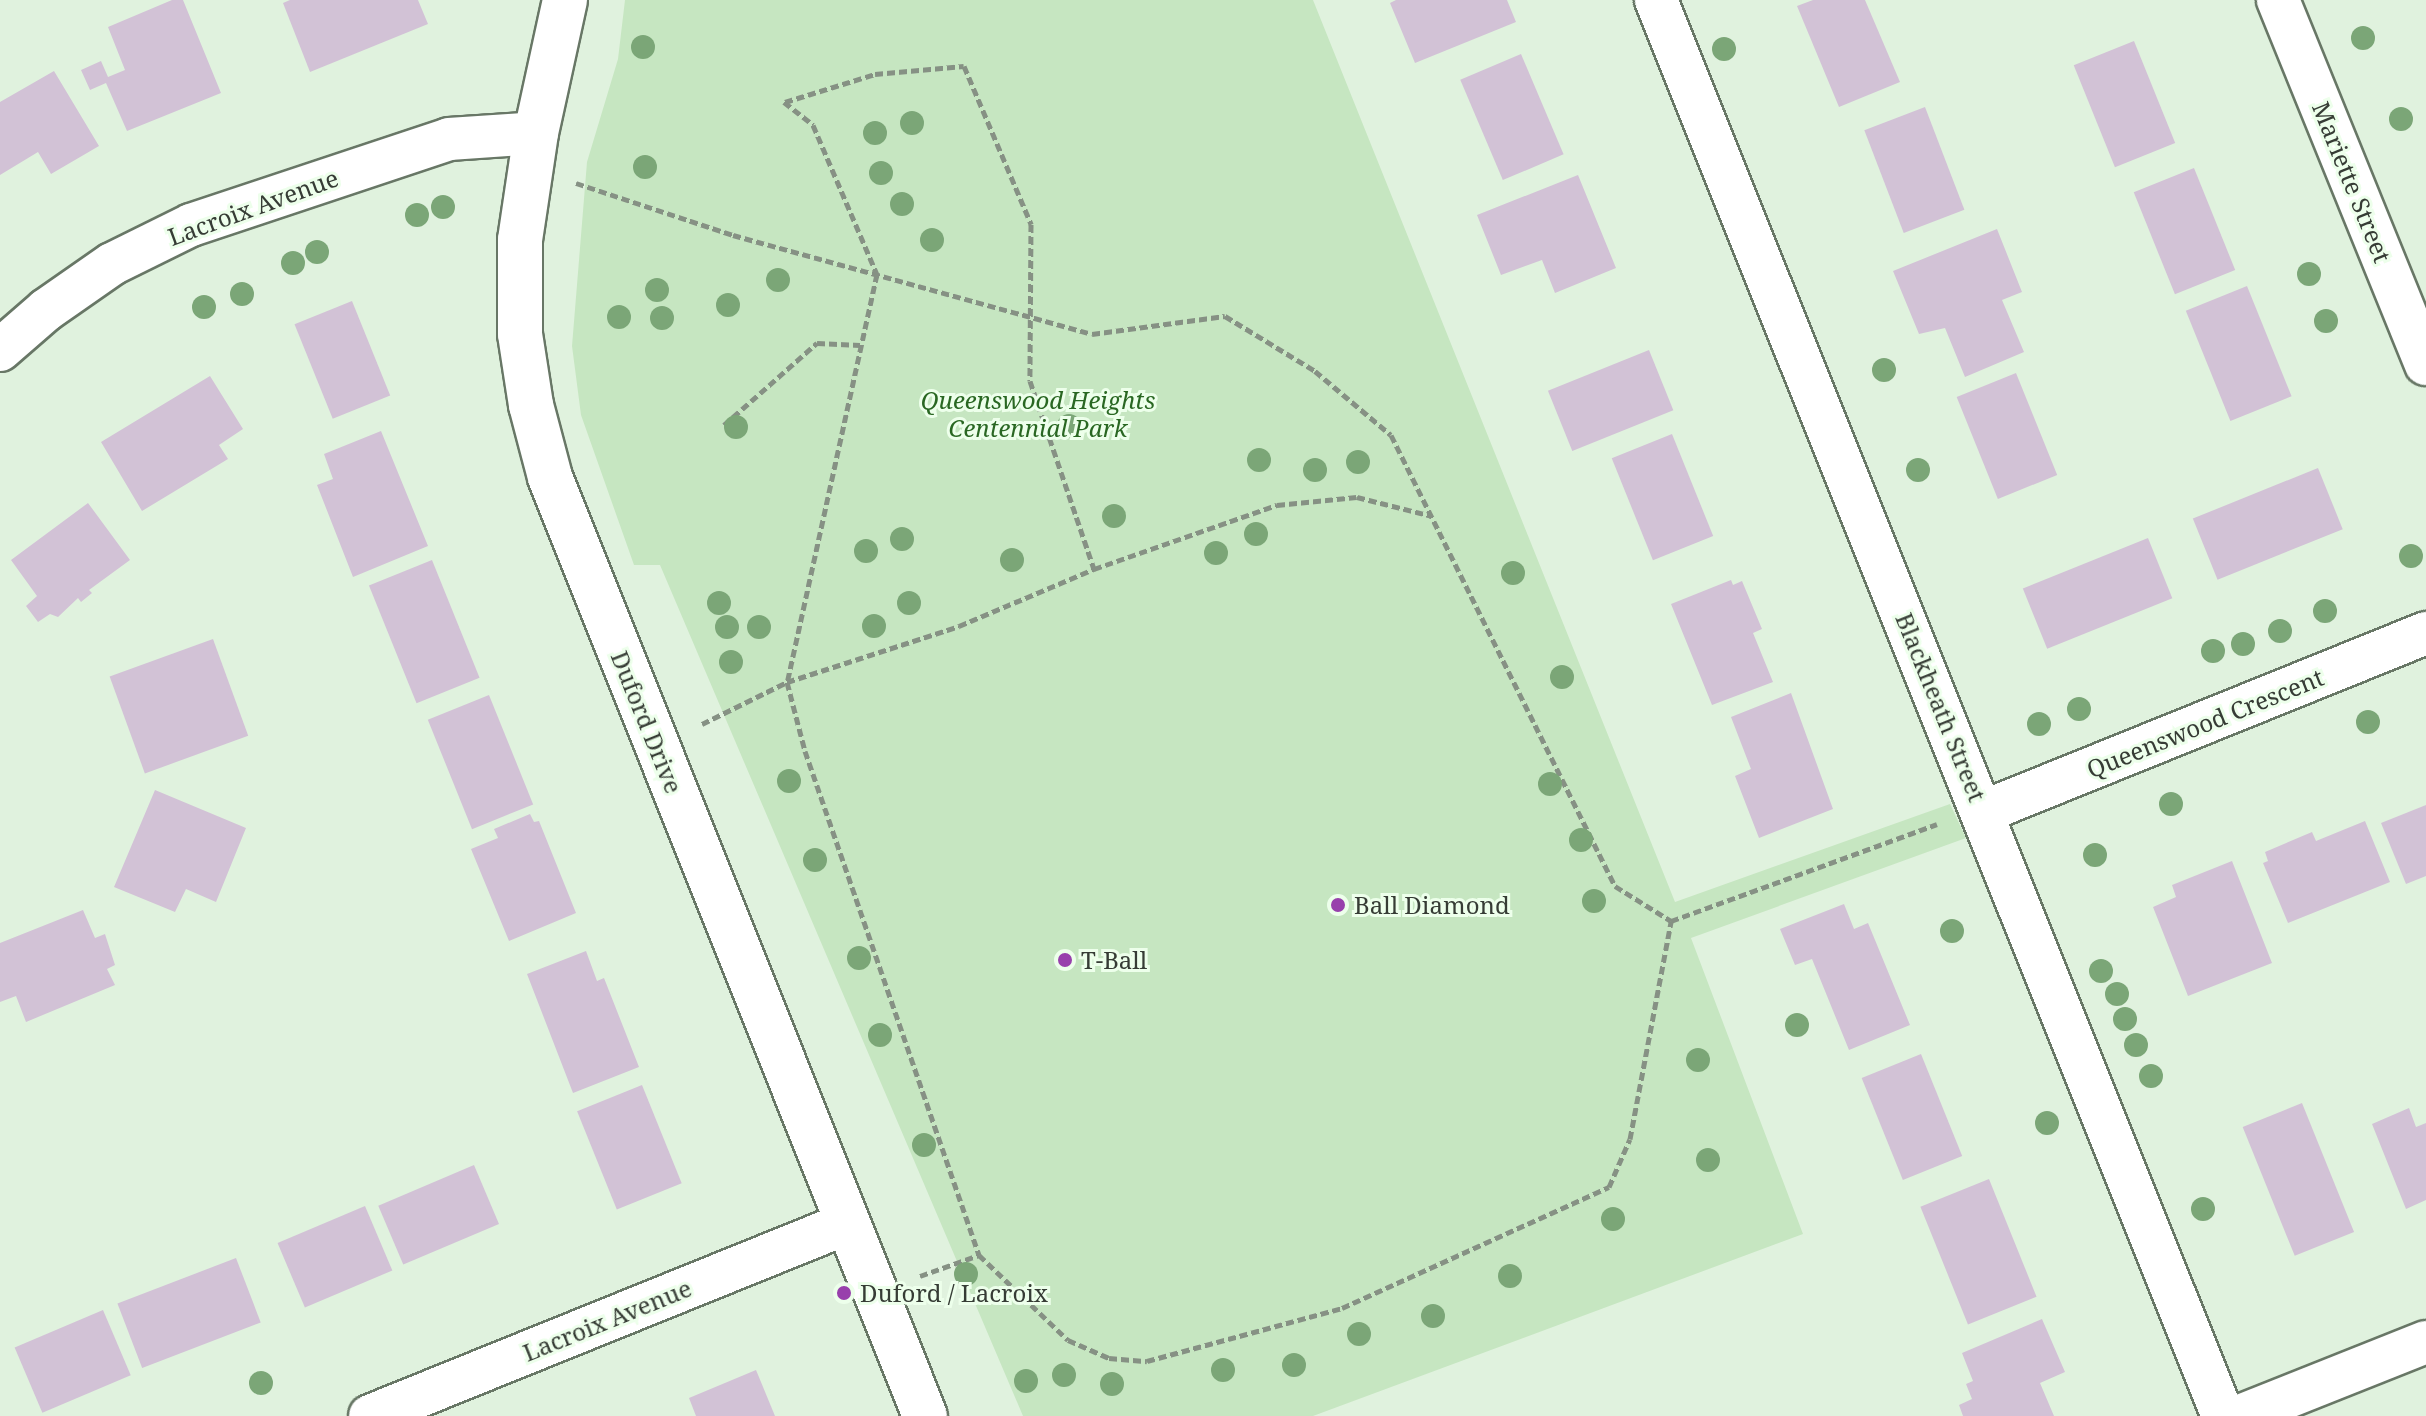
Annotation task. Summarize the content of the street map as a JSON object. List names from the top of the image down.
{
  "streets": {
    "street": [
      "Mariette Street",
      "Lacroix Avenue",
      "Blackheath Street",
      "Duford Drive",
      "Queenswood Crescent"
    ]
  },
  "crossings": [
    ["Lacroix Avenue", "Duford Drive"],
    ["Blackheath Street", "Queenswood Crescent"]
  ],
  "parks": ["Queenswood Heights Centennial Park"],
  "places": ["Ball Diamond", "T-Ball", "Duford / Lacroix"]
}
